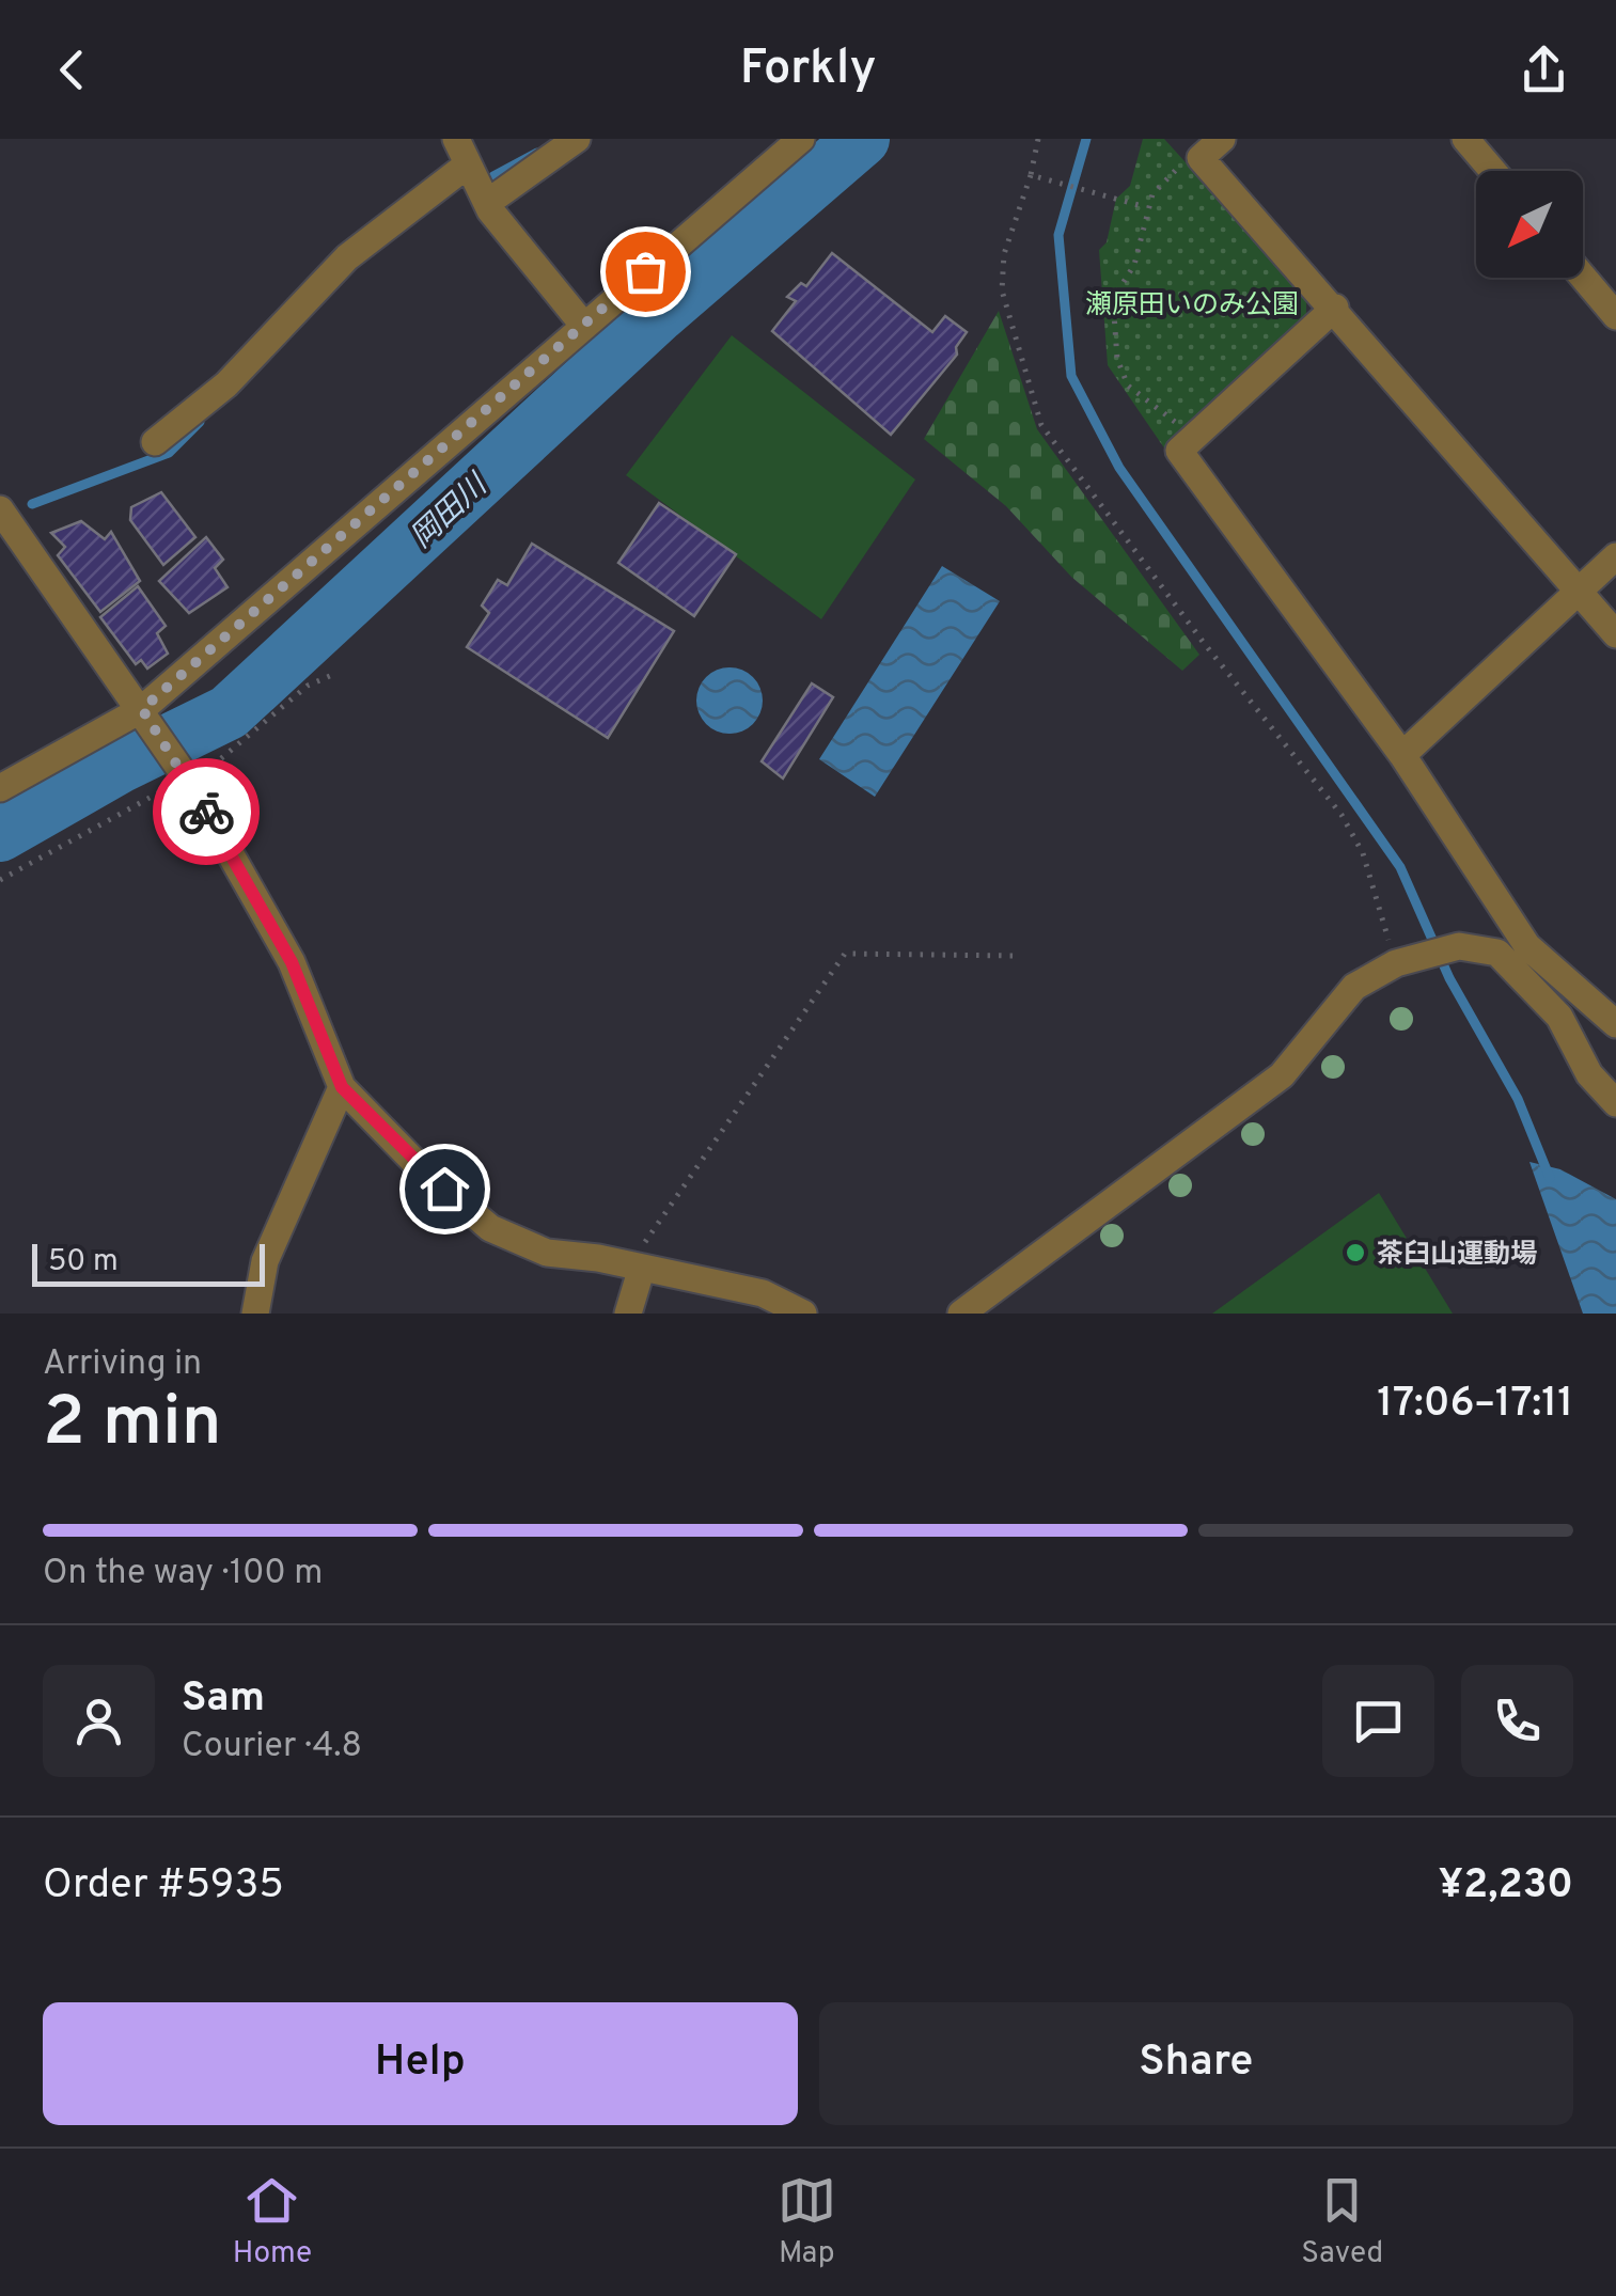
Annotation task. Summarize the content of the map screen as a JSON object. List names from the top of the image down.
{
  "water": ["岡田川"],
  "parks": ["瀬原田いのみ公園"],
  "places": ["茶臼山運動場"],
  "scale_bar": "50 m",
  "north": "bottom left",
  "page": {
    "header": "Forkly",
    "scale": "50 m",
    "heading": ["2 min", "Arriving in", "17:06–17:11"],
    "panel": [
      "Sam",
      "Courier · 4.8",
      "Order #5935",
      "¥2,230"
    ],
    "bar": "On the way · 100 m",
    "buttons": ["Help", "Share"],
    "tabs": ["Home", "Map", "Saved"]
  }
}
